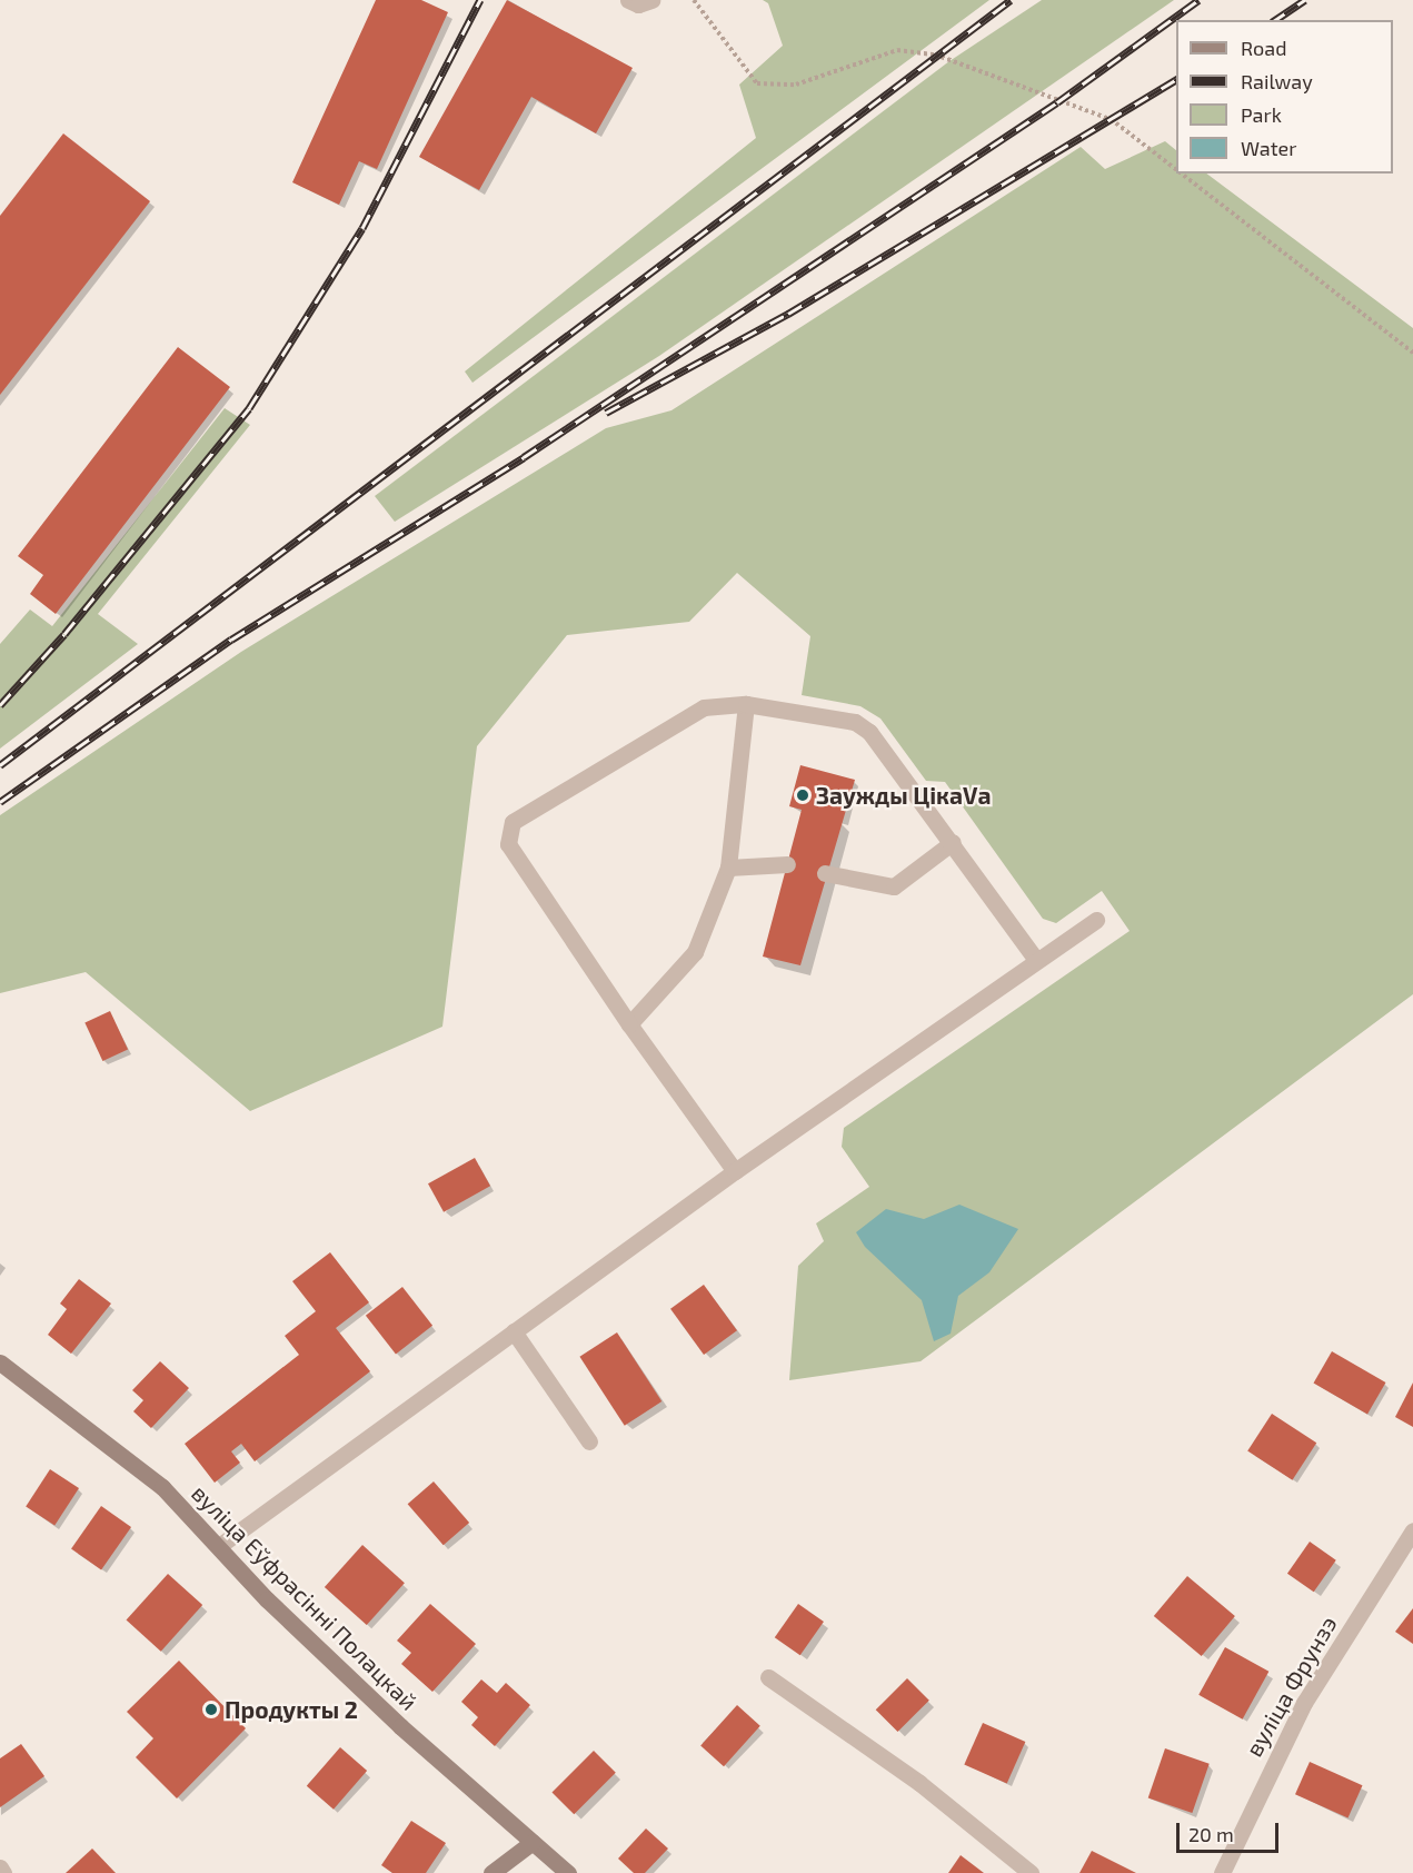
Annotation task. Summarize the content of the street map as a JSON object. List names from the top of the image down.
{
  "streets": {
    "main road": ["вуліца Еўфрасінні Полацкай"],
    "street": ["вуліца Фрунзэ"]
  },
  "places": ["Заужды ЦікаVа", "Продукты 2"],
  "legend": [
    "Road",
    "Railway",
    "Park",
    "Water"
  ],
  "scale_bar": "20 m"
}
